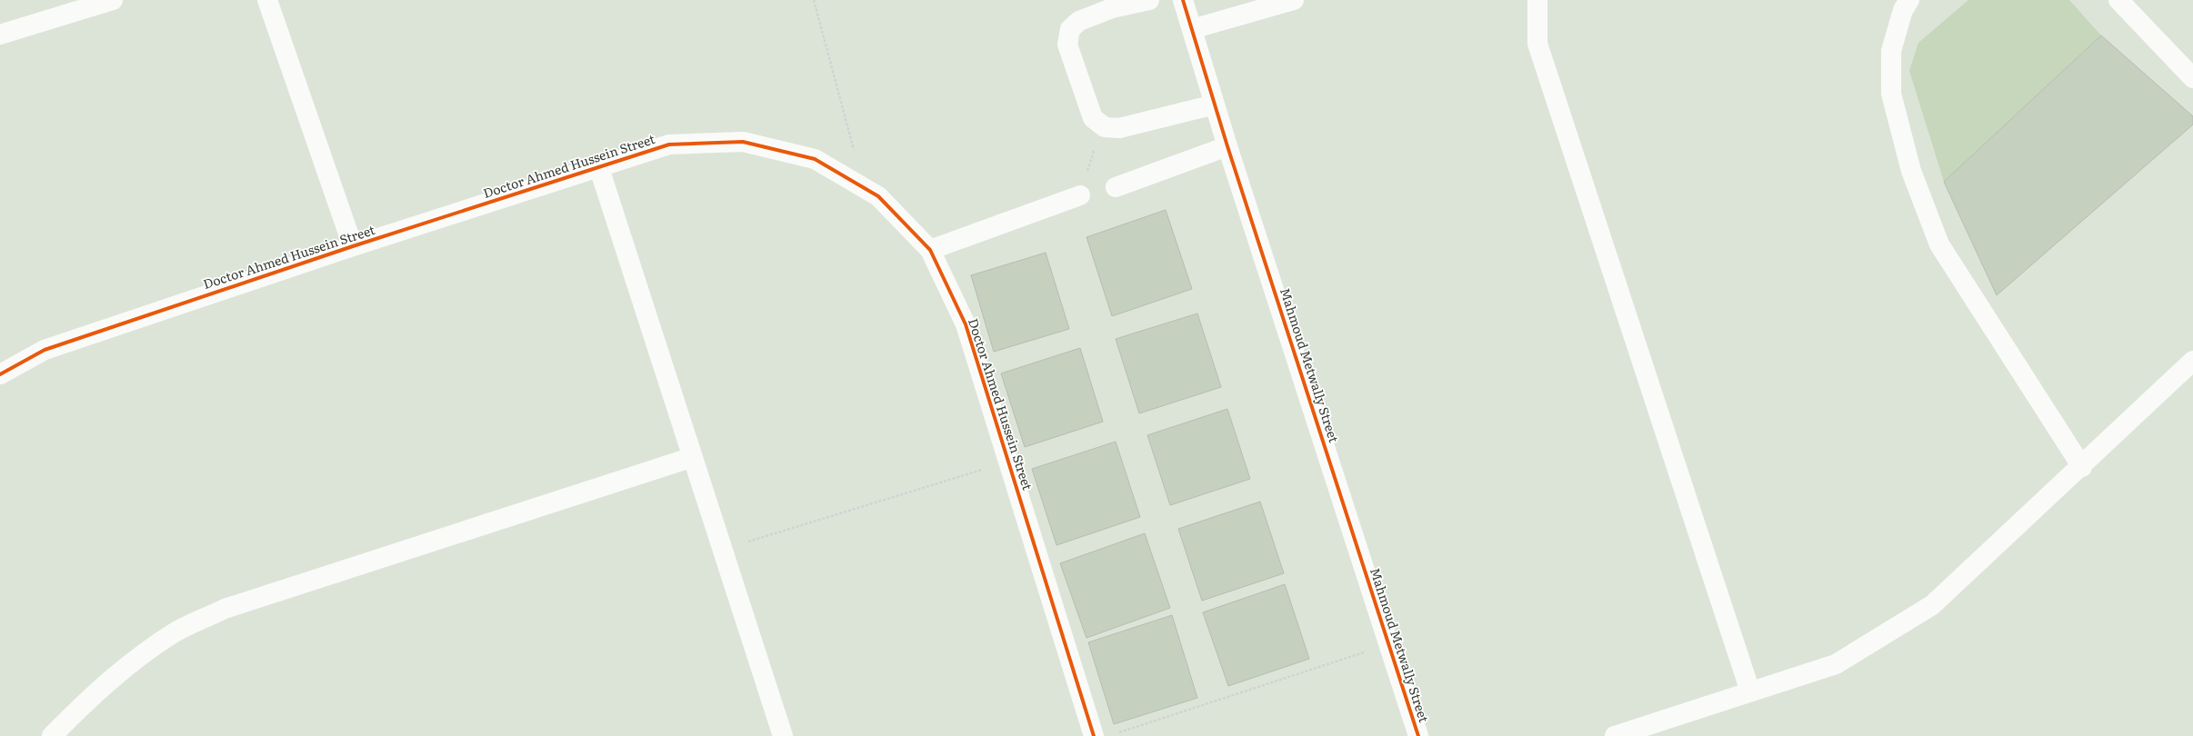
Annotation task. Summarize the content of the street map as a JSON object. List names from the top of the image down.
{
  "streets": {
    "street": ["Doctor Ahmed Hussein Street", "Mahmoud Metwally Street"]
  }
}
